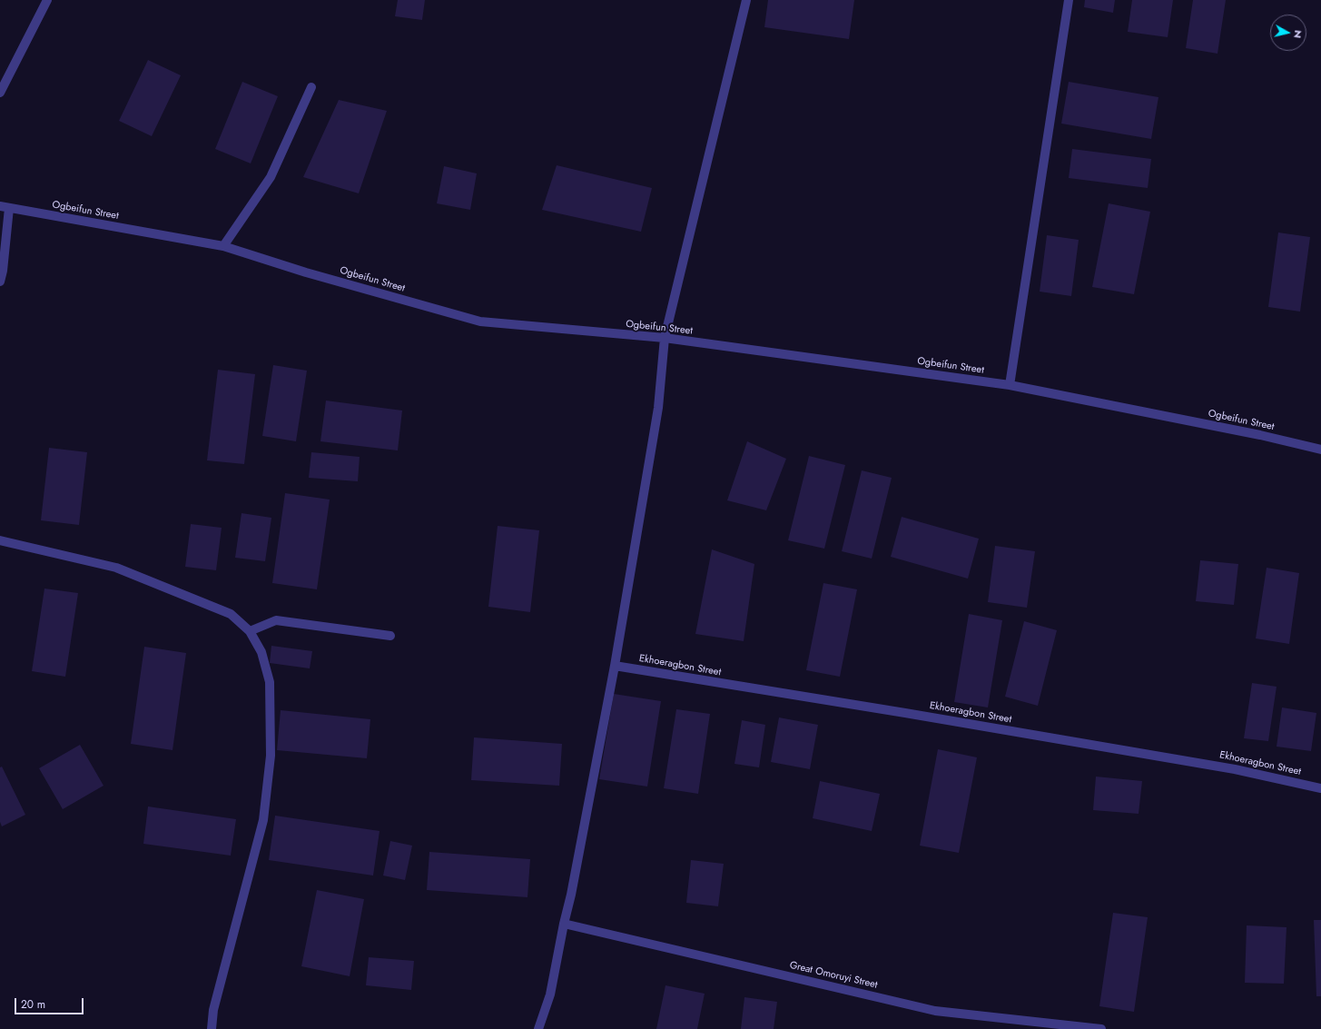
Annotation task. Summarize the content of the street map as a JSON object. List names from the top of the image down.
{
  "streets": {
    "street": ["Ogbeifun Street", "Ekhoeragbon Street", "Great Omoruyi Street"]
  },
  "scale_bar": "20 m",
  "north": "right"
}
